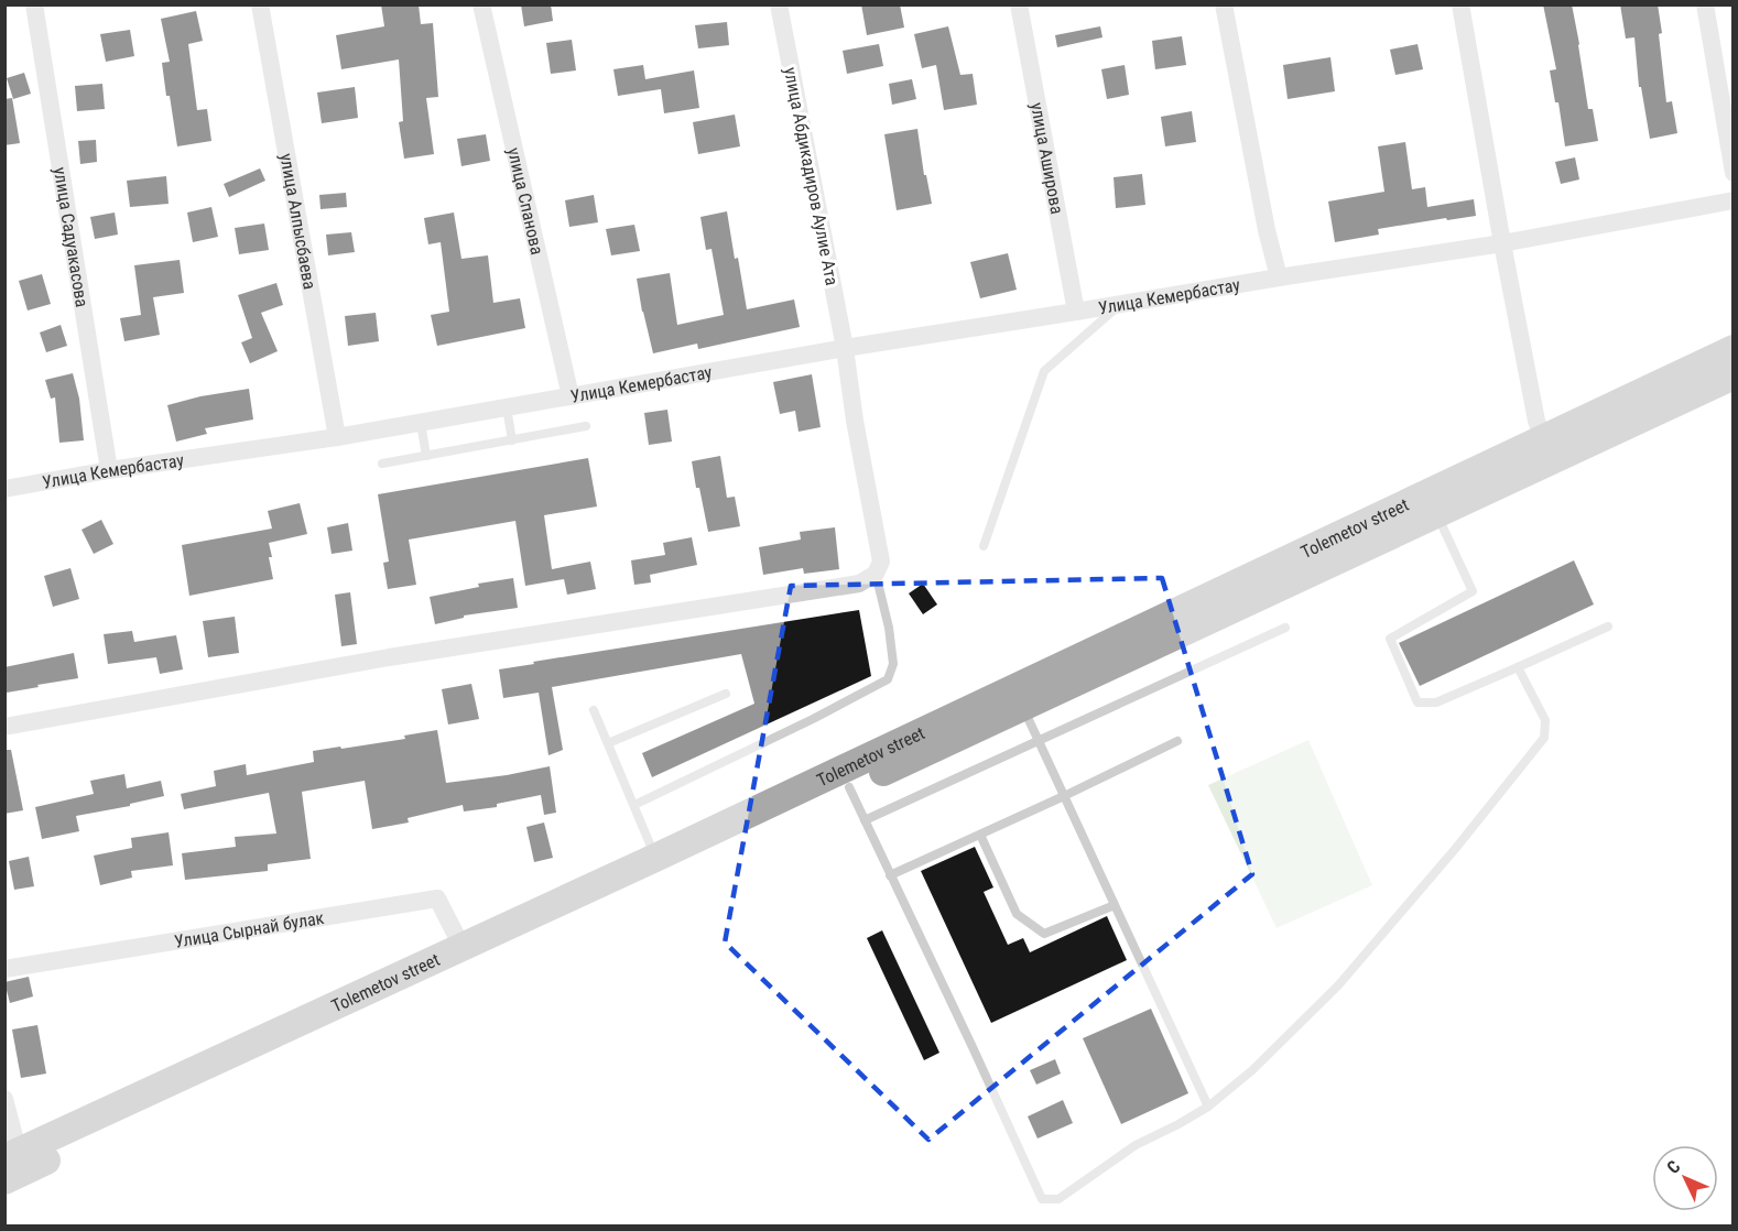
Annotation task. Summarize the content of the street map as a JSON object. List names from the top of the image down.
{
  "streets": {
    "main road": ["Tolemetov street"],
    "street": [
      "улица Аширова",
      "улица Абдикадиров Аулие Ата",
      "улица Спанова",
      "улица Алпысбаева",
      "улица Садуакасова",
      "Улица Кемербастау",
      "Улица Сырнай булак"
    ]
  },
  "crossings": [
    ["улица Аширова", "Улица Кемербастау"],
    ["улица Абдикадиров Аулие Ата", "Улица Кемербастау"],
    ["улица Спанова", "Улица Кемербастау"],
    ["улица Алпысбаева", "Улица Кемербастау"],
    ["улица Садуакасова", "Улица Кемербастау"],
    ["Tolemetov street", "Улица Сырнай булак"]
  ],
  "north": "top left"
}
